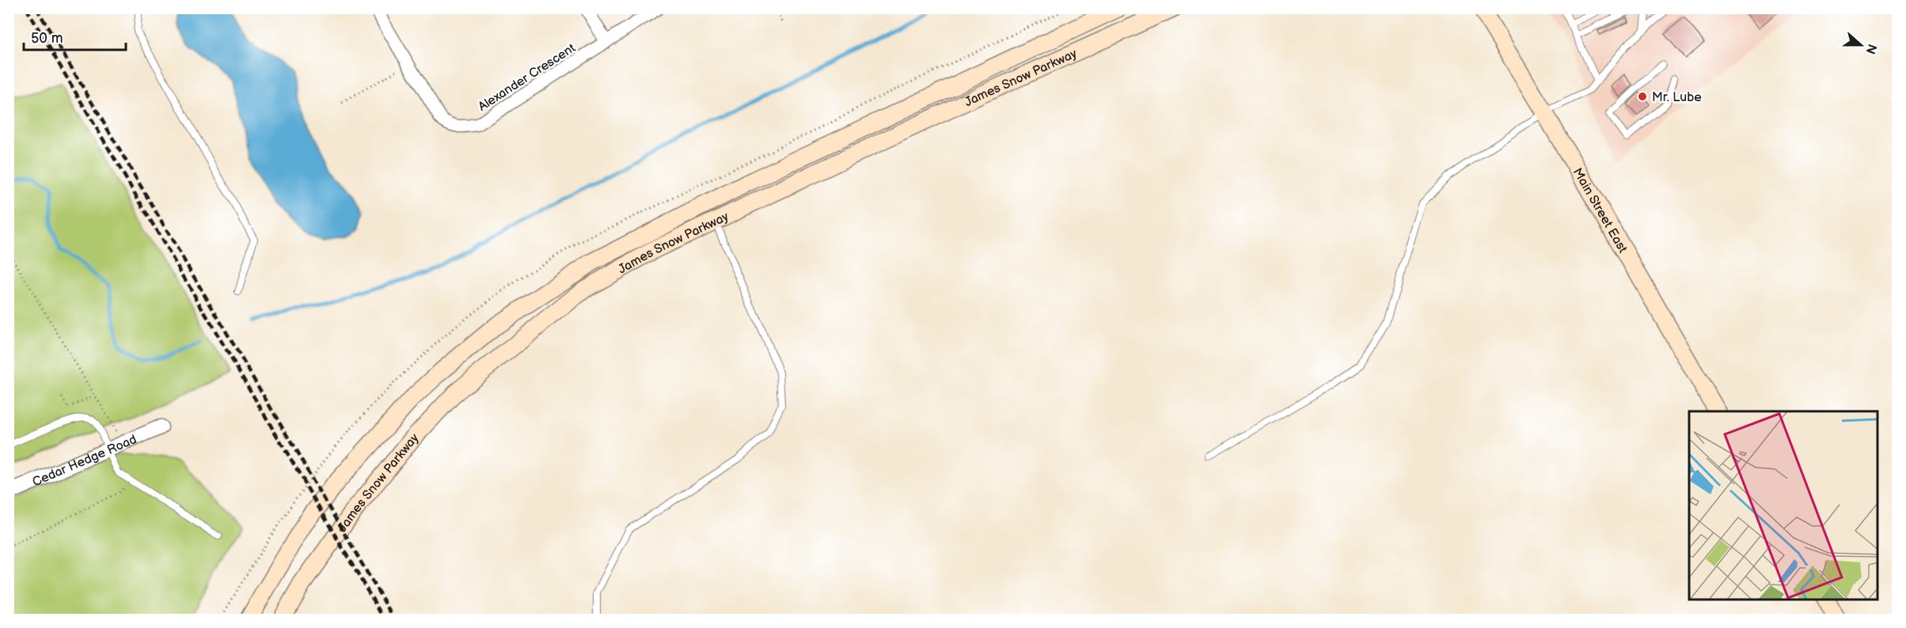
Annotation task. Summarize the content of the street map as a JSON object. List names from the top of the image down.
{
  "streets": {
    "main road": ["James Snow Parkway", "Main Street East"],
    "street": ["Alexander Crescent", "Cedar Hedge Road"]
  },
  "places": ["Mr. Lube"],
  "scale_bar": "50 m",
  "north": "right"
}
